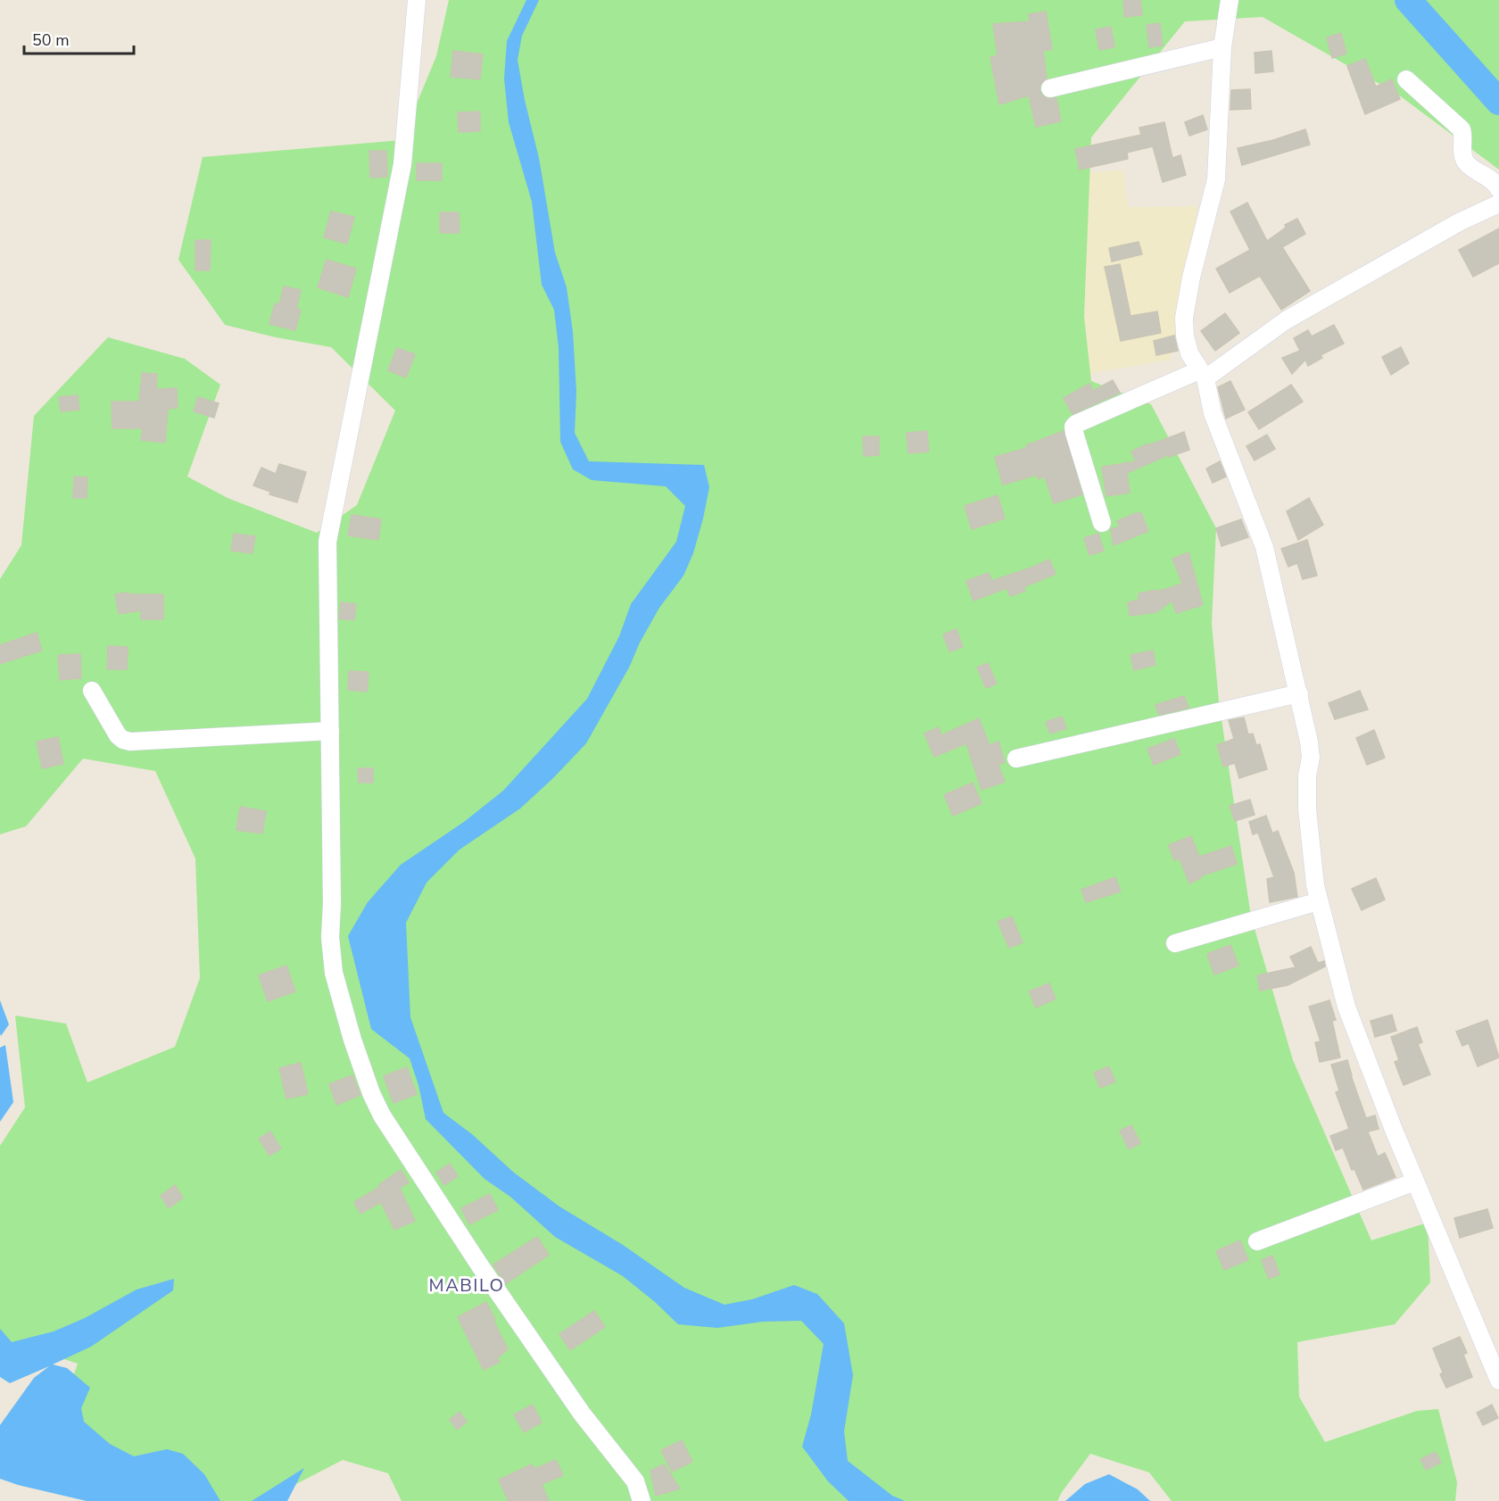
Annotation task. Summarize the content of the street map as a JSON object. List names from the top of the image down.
{
  "districts": ["MABILO"],
  "scale_bar": "50 m"
}
